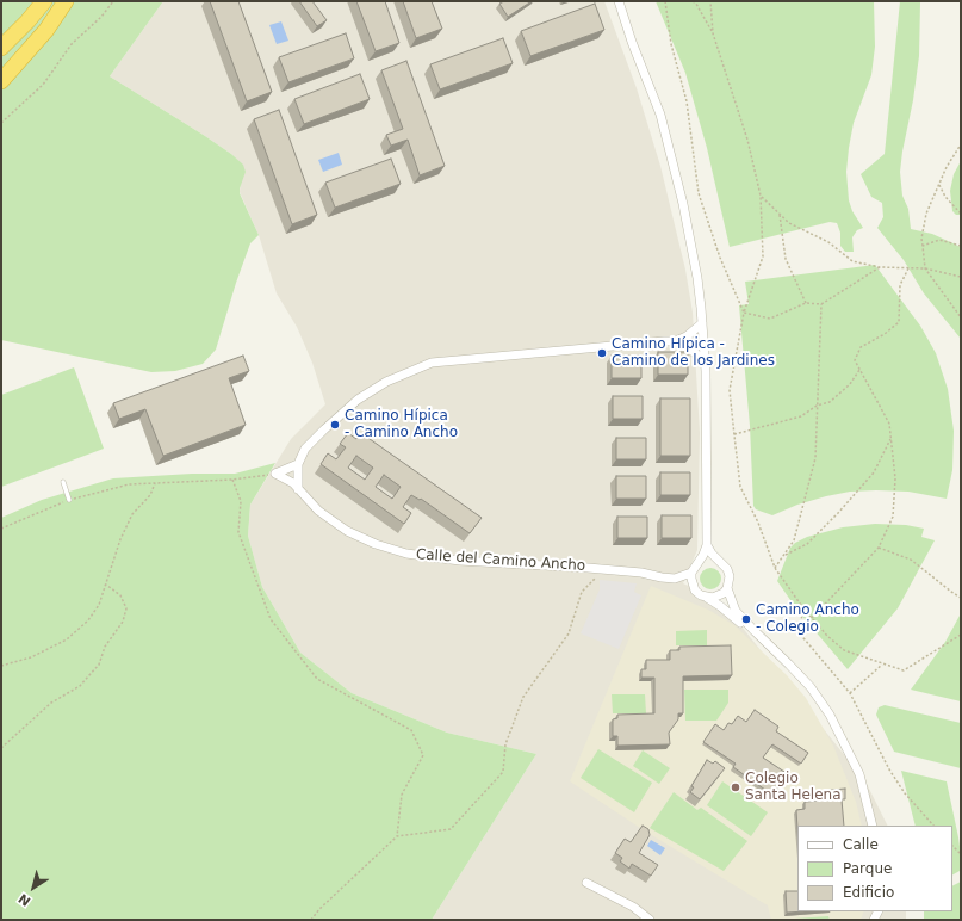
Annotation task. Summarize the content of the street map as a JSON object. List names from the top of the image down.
{
  "streets": {
    "street": ["Calle del Camino Ancho"]
  },
  "places": [
    "Camino Hípica - Camino de los Jardines",
    "Camino Hípica - Camino Ancho",
    "Camino Ancho - Colegio",
    "Colegio Santa Helena"
  ],
  "legend": ["Calle", "Parque", "Edificio"],
  "north": "bottom left"
}
